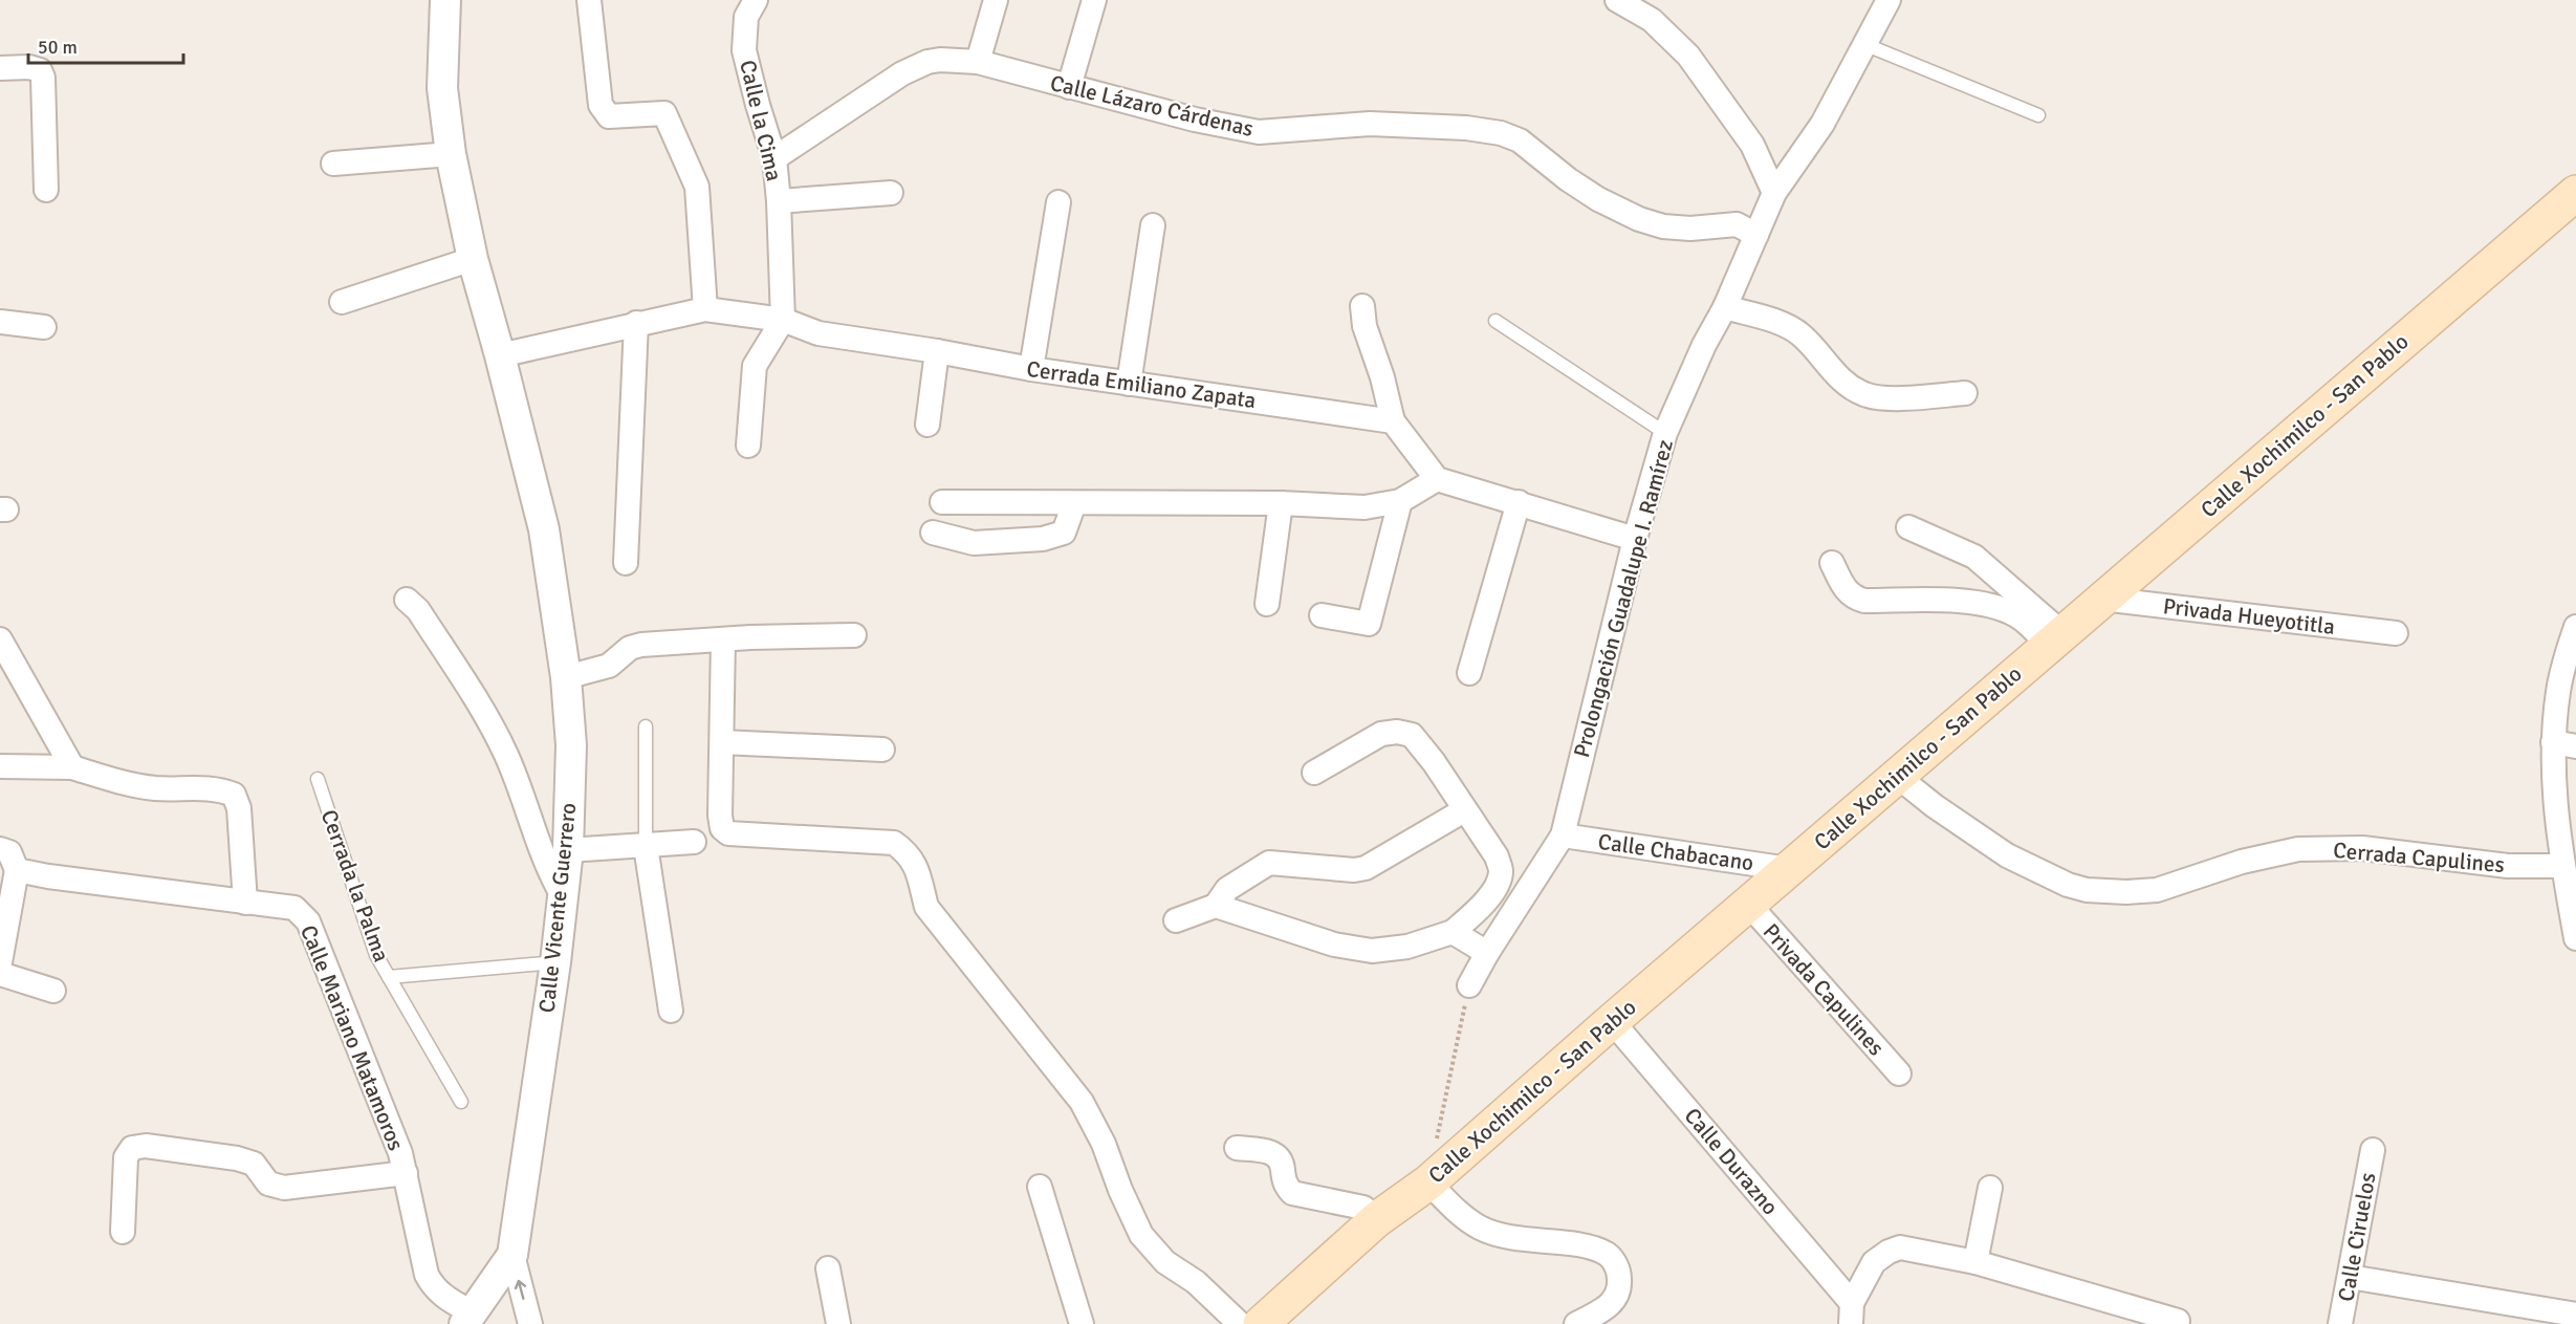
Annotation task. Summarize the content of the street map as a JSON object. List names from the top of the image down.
{
  "streets": {
    "main road": ["Calle Xochimilco - San Pablo"],
    "street": [
      "Calle Lázaro Cárdenas",
      "Calle la Cima",
      "Cerrada Emiliano Zapata",
      "Prolongación Guadalupe I. Ramírez",
      "Privada Hueyotitla",
      "Calle Chabacano",
      "Cerrada Capulines",
      "Calle Vicente Guerrero",
      "Privada Capulines",
      "Calle Mariano Matamoros",
      "Calle Durazno",
      "Calle Ciruelos"
    ],
    "lane": ["Cerrada la Palma"]
  },
  "crossings": [
    ["Calle Lázaro Cárdenas", "Calle la Cima"],
    ["Calle Lázaro Cárdenas", "Prolongación Guadalupe I. Ramírez"],
    ["Calle la Cima", "Cerrada Emiliano Zapata"],
    ["Cerrada Emiliano Zapata", "Calle Vicente Guerrero"],
    ["Calle Xochimilco - San Pablo", "Privada Hueyotitla"],
    ["Calle Xochimilco - San Pablo", "Calle Chabacano"],
    ["Calle Xochimilco - San Pablo", "Cerrada Capulines"],
    ["Calle Xochimilco - San Pablo", "Privada Capulines"],
    ["Calle Xochimilco - San Pablo", "Calle Durazno"],
    ["Prolongación Guadalupe I. Ramírez", "Calle Chabacano"],
    ["Cerrada la Palma", "Calle Vicente Guerrero"],
    ["Calle Vicente Guerrero", "Calle Mariano Matamoros"]
  ],
  "scale_bar": "50 m"
}
